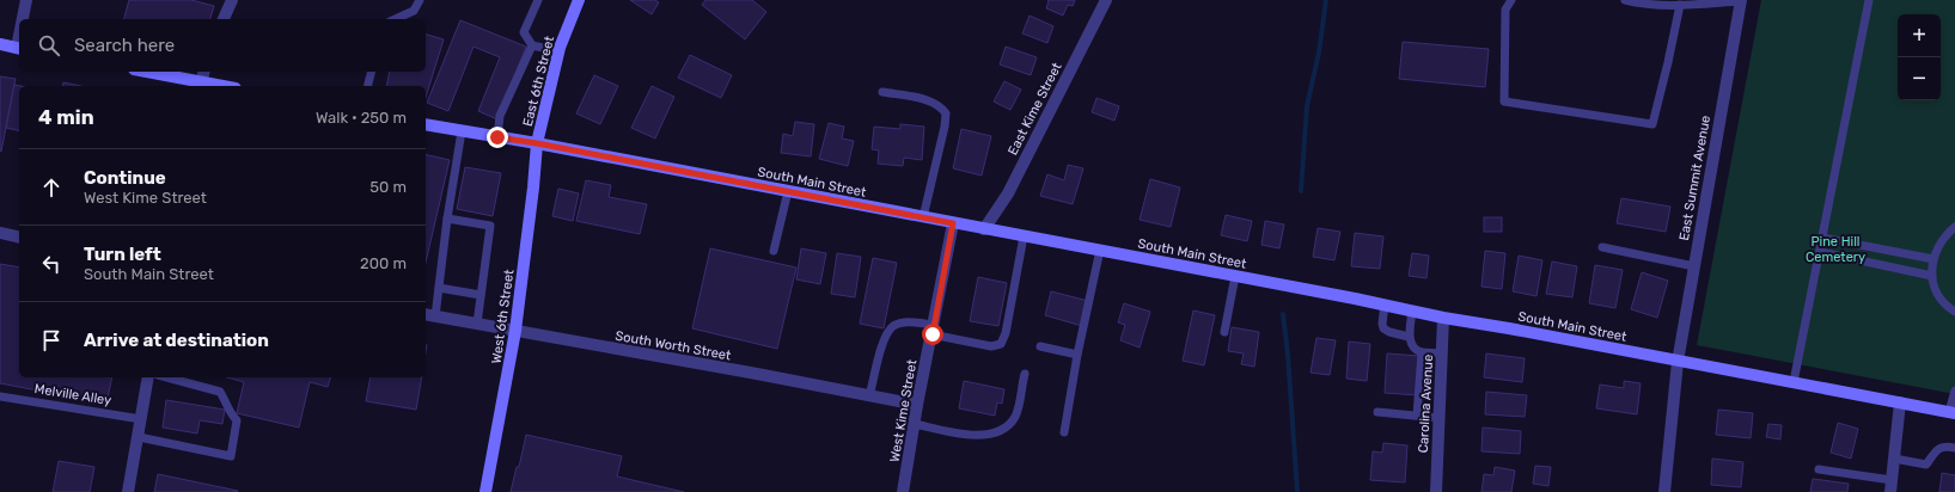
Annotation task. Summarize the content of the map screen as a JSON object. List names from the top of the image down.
{
  "streets": {
    "street": [
      "East 6th Street",
      "East Kime Street",
      "East Summit Avenue",
      "South Main Street",
      "West 6th Street",
      "South Worth Street",
      "Carolina Avenue",
      "West Kime Street"
    ],
    "lane": ["Melville Alley"]
  },
  "crossings": [
    ["East 6th Street", "South Main Street"],
    ["East 6th Street", "West 6th Street"],
    ["East Kime Street", "South Main Street"],
    ["East Summit Avenue", "South Main Street"],
    ["South Main Street", "West 6th Street"],
    ["South Main Street", "Carolina Avenue"],
    ["South Main Street", "West Kime Street"],
    ["West 6th Street", "South Worth Street"],
    ["South Worth Street", "West Kime Street"]
  ],
  "parks": ["Pine Hill Cemetery"],
  "page": {
    "map_buttons": ["+", "−"],
    "search": "Search here",
    "heading": ["4 min", "Walk · 250 m"],
    "list": [
      ["Continue", "West Kime Street", "50 m"],
      ["Turn left", "South Main Street", "200 m"],
      "Arrive at destination"
    ]
  }
}
